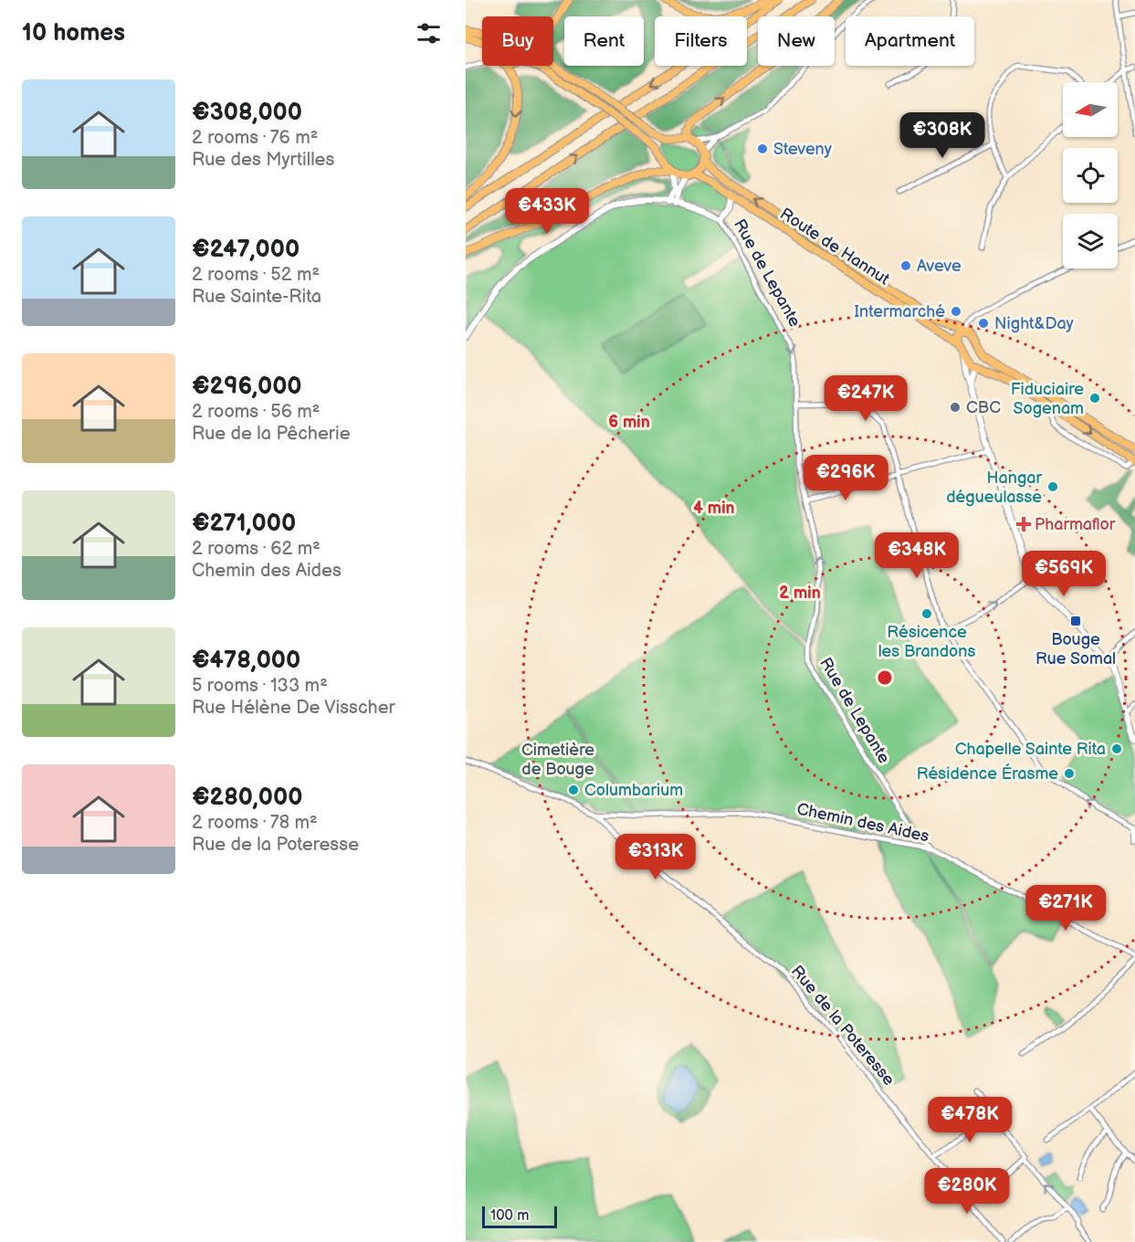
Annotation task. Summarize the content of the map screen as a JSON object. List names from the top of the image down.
{
  "streets": {
    "main road": ["Route de Hannut"],
    "street": ["Rue de Lepante", "Chemin des Aides", "Rue de la Poteresse"]
  },
  "crossings": [
    ["Rue de Lepante", "Chemin des Aides"],
    ["Chemin des Aides", "Rue de la Poteresse"]
  ],
  "parks": ["Cimetière de Bouge"],
  "places": {
    "other": [
      "Steveny",
      "Aveve",
      "Intermarché",
      "Night&Day",
      "Fiduciaire Sogenam",
      "CBC",
      "Hangar dégueulasse",
      "Résicence les Brandons",
      "Chapelle Sainte Rita",
      "Résidence Érasme",
      "Columbarium"
    ],
    "health": ["Pharmaflor"],
    "transit": ["Bouge Rue Somal"]
  },
  "scale_bar": "100 m",
  "north": "left",
  "page": {
    "heading": "10 homes",
    "chip": [
      "Buy",
      "Rent",
      "Filters",
      "New",
      "Apartment"
    ],
    "list": [
      {
        "name": "€308,000",
        "note": "2 rooms · 76 m² · Rue des Myrtilles"
      },
      {
        "name": "€247,000",
        "note": "2 rooms · 52 m² · Rue Sainte-Rita"
      },
      {
        "name": "€296,000",
        "note": "2 rooms · 56 m² · Rue de la Pêcherie"
      },
      {
        "name": "€271,000",
        "note": "2 rooms · 62 m² · Chemin des Aides"
      },
      {
        "name": "€478,000",
        "note": "5 rooms · 133 m² · Rue Hélène De Visscher"
      },
      {
        "name": "€280,000",
        "note": "2 rooms · 78 m² · Rue de la Poteresse"
      }
    ],
    "price": [
      "€308K",
      "€433K",
      "€247K",
      "€296K",
      "€348K",
      "€569K",
      "€313K",
      "€271K",
      "€478K",
      "€280K"
    ],
    "scale": "100 m"
  },
  "rings": ["6 min", "4 min", "2 min"]
}
